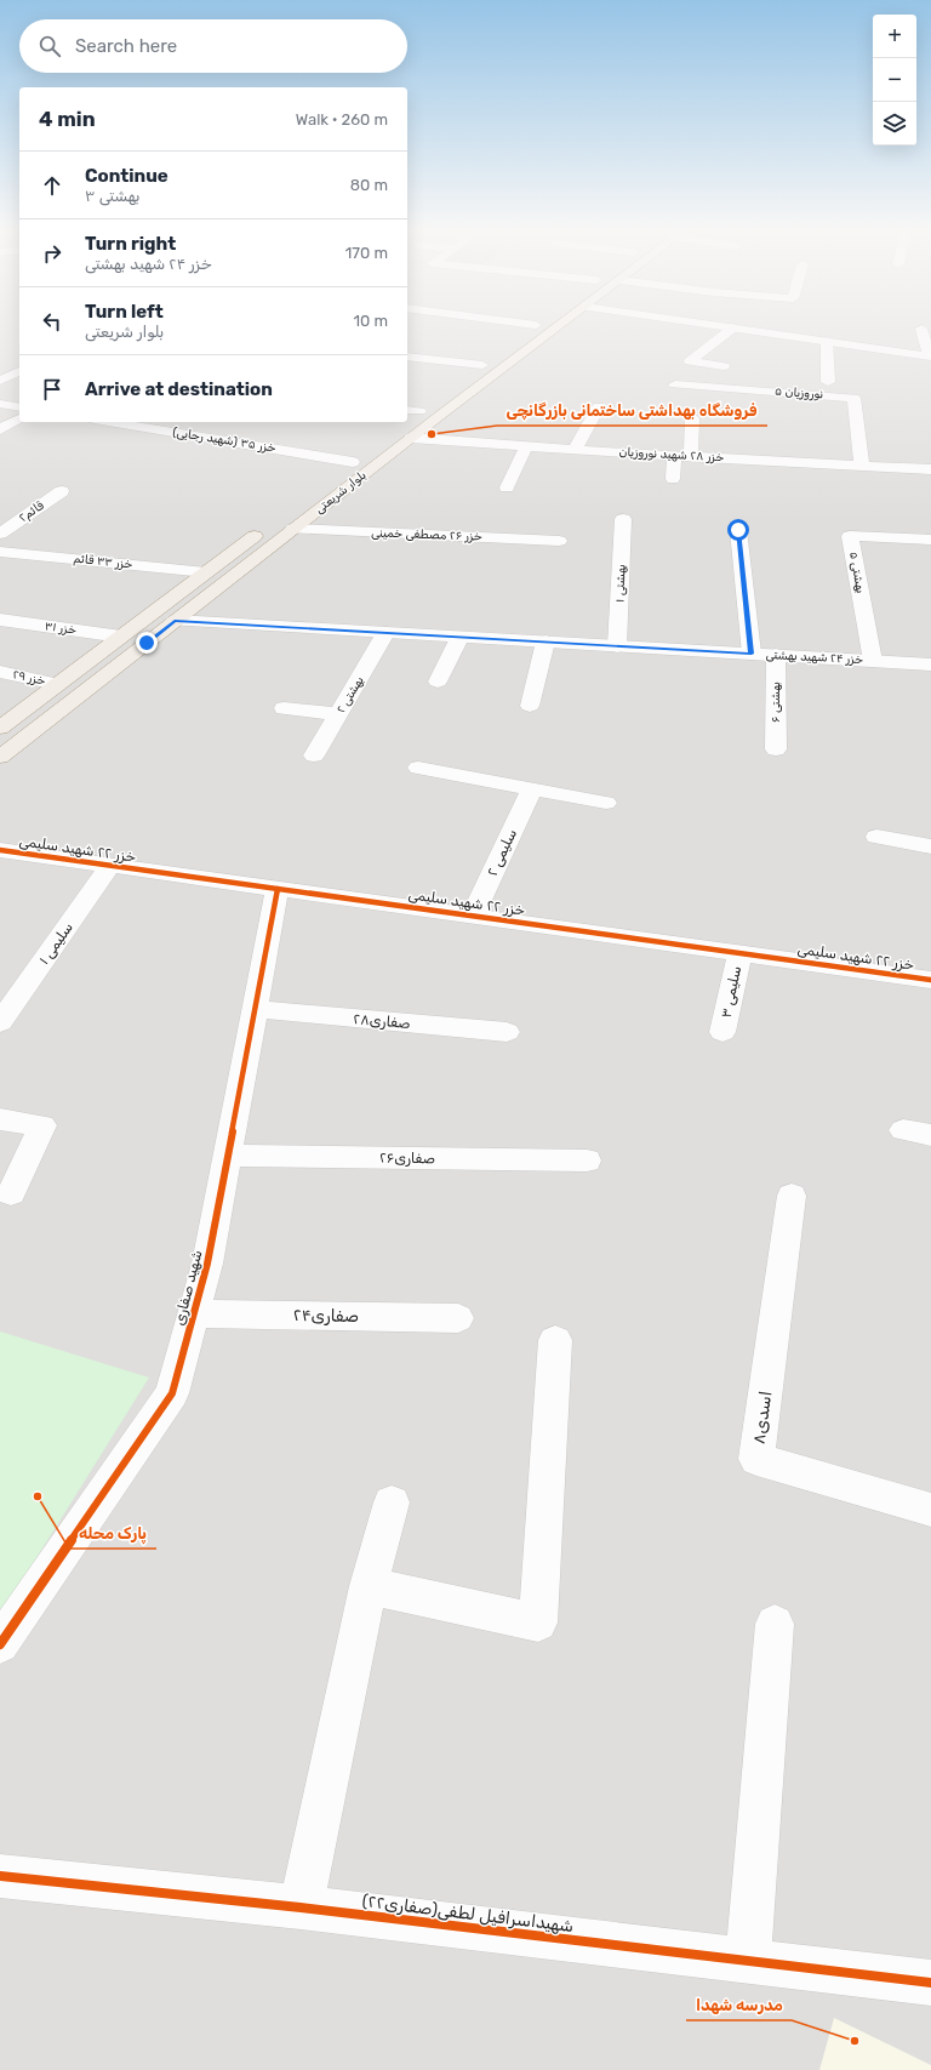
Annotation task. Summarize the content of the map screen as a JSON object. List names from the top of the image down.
{
  "streets": {
    "main road": ["بلوار شریعتی"],
    "street": [
      "نوروزیان ۵",
      "خزر ۳۵ (شهید رجایی)",
      "خزر ۲۸ شهید نوروزیان",
      "قائم۲",
      "خزر ۲۶ مصطفی خمینی",
      "خزر ۳۳ قائم",
      "بهشتی ۵",
      "بهشتی ۱",
      "خزر ۳۱",
      "خزر ۲۴ شهید بهشتی",
      "خزر ۲۹",
      "بهشتی ۲",
      "بهشتی ۶",
      "خزر ۲۲ شهید سلیمی",
      "سلیمی ۲",
      "سلیمی ۱",
      "سلیمی ۳",
      "صفاری۲۸",
      "صفاری۲۶",
      "شهید صفاری",
      "صفاری۲۴",
      "اسدی۸",
      "شهیداسرافیل لطفی(صفاری۲۲)"
    ]
  },
  "crossings": [
    ["نوروزیان ۵", "خزر ۲۸ شهید نوروزیان"],
    ["خزر ۳۵ (شهید رجایی)", "بلوار شریعتی"],
    ["خزر ۲۸ شهید نوروزیان", "بلوار شریعتی"],
    ["بلوار شریعتی", "خزر ۲۶ مصطفی خمینی"],
    ["بلوار شریعتی", "خزر ۲۴ شهید بهشتی"],
    ["بهشتی ۵", "خزر ۲۴ شهید بهشتی"],
    ["بهشتی ۱", "خزر ۲۴ شهید بهشتی"],
    ["خزر ۲۴ شهید بهشتی", "بهشتی ۲"],
    ["خزر ۲۴ شهید بهشتی", "بهشتی ۶"],
    ["خزر ۲۲ شهید سلیمی", "سلیمی ۲"],
    ["خزر ۲۲ شهید سلیمی", "سلیمی ۱"],
    ["خزر ۲۲ شهید سلیمی", "سلیمی ۳"],
    ["خزر ۲۲ شهید سلیمی", "شهید صفاری"],
    ["صفاری۲۸", "شهید صفاری"],
    ["صفاری۲۶", "شهید صفاری"],
    ["شهید صفاری", "صفاری۲۴"]
  ],
  "places": ["فروشگاه بهداشتی ساختمانی بازرگانچی", "پارک محله", "مدرسه شهدا"],
  "page": {
    "map_buttons": ["+", "−"],
    "search": "Search here",
    "heading": ["4 min", "Walk · 260 m"],
    "list": [
      ["Continue", "بهشتی ۳", "80 m"],
      ["Turn right", "خزر ۲۴ شهید بهشتی", "170 m"],
      ["Turn left", "بلوار شریعتی", "10 m"],
      "Arrive at destination"
    ]
  }
}
